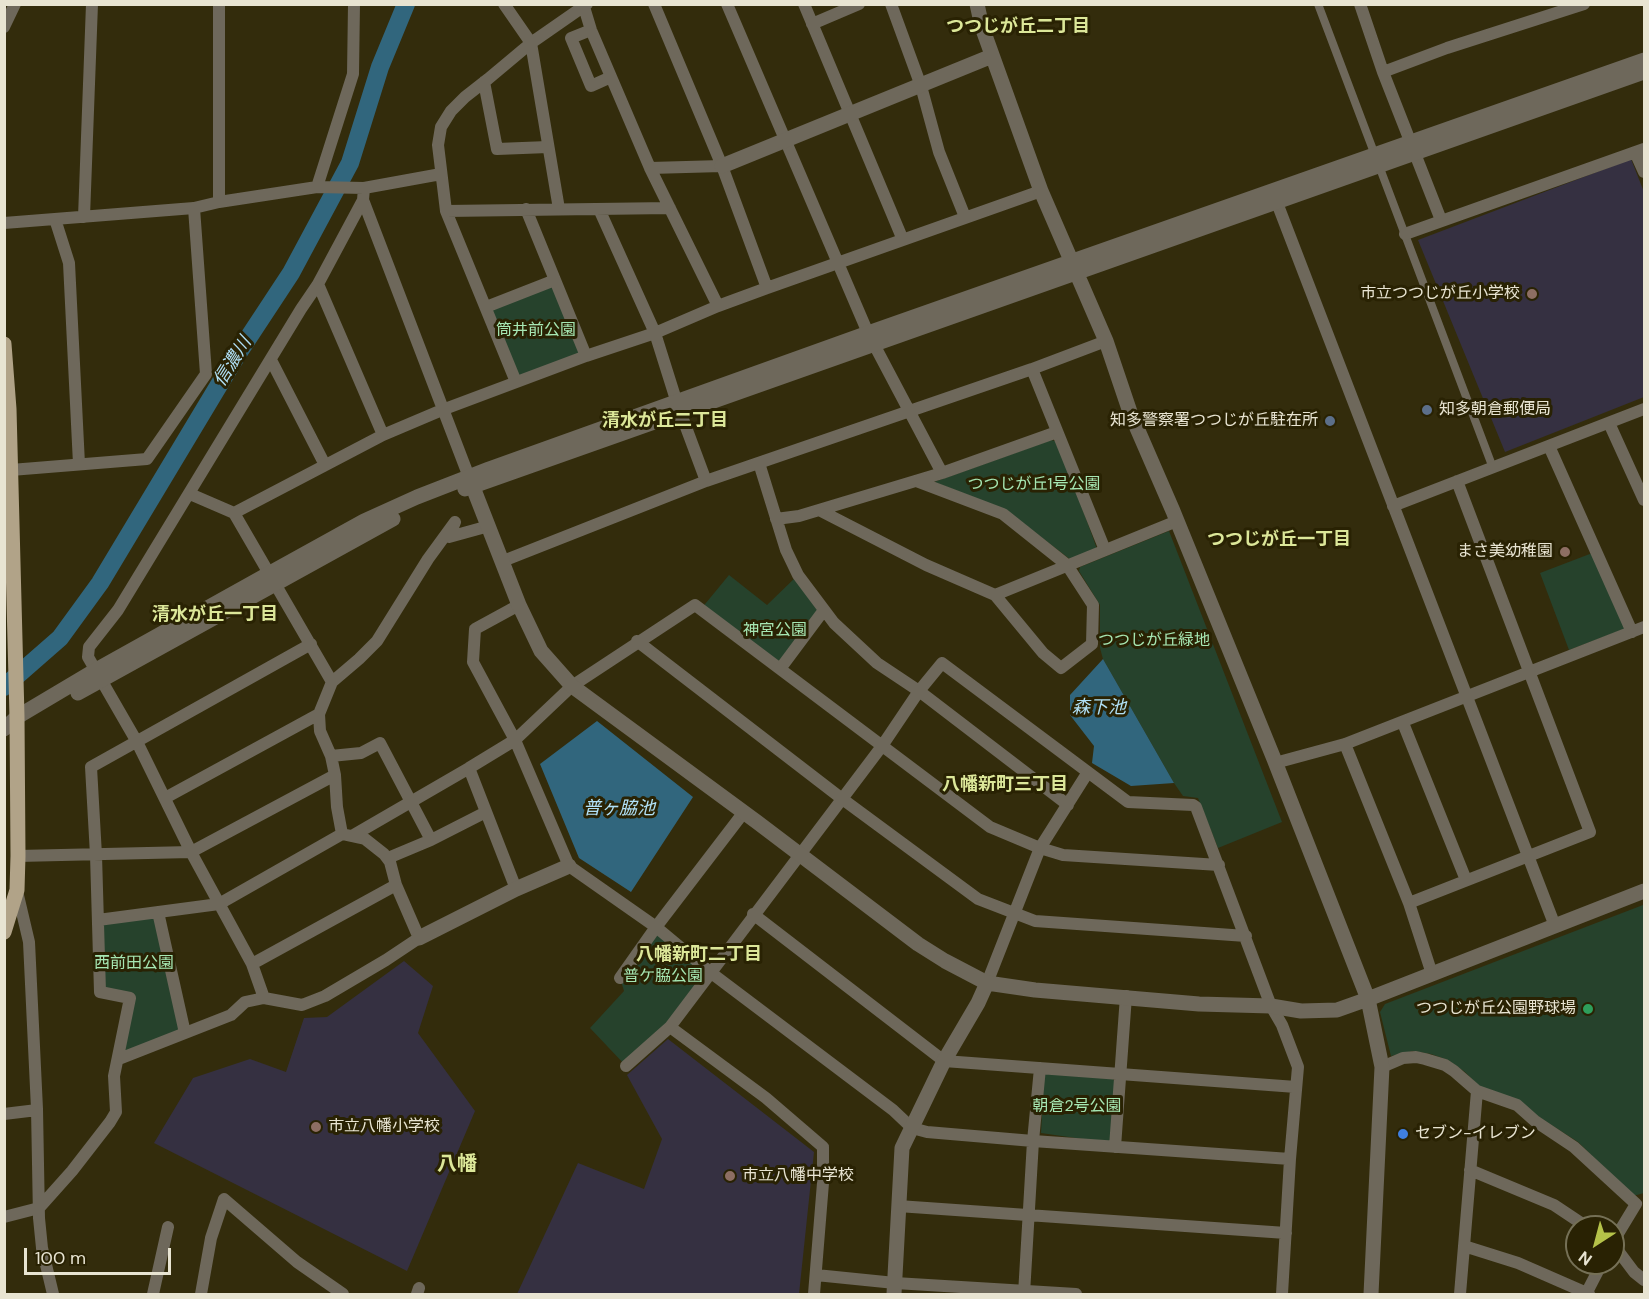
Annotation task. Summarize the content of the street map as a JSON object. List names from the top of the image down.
{
  "districts": [
    "つつじが丘二丁目",
    "清水が丘二丁目",
    "つつじが丘一丁目",
    "清水が丘一丁目",
    "八幡新町三丁目",
    "八幡新町二丁目",
    "八幡"
  ],
  "water": ["信濃川", "森下池", "普ヶ脇池"],
  "parks": [
    "筒井前公園",
    "つつじが丘1号公園",
    "神宮公園",
    "つつじが丘緑地",
    "西前田公園",
    "普ケ脇公園",
    "朝倉2号公園"
  ],
  "places": [
    "市立つつじが丘小学校",
    "知多朝倉郵便局",
    "知多警察署つつじが丘駐在所",
    "まさ美幼稚園",
    "つつじが丘公園野球場",
    "市立八幡小学校",
    "セブン-イレブン",
    "市立八幡中学校"
  ],
  "scale_bar": "100 m",
  "north": "bottom left"
}
